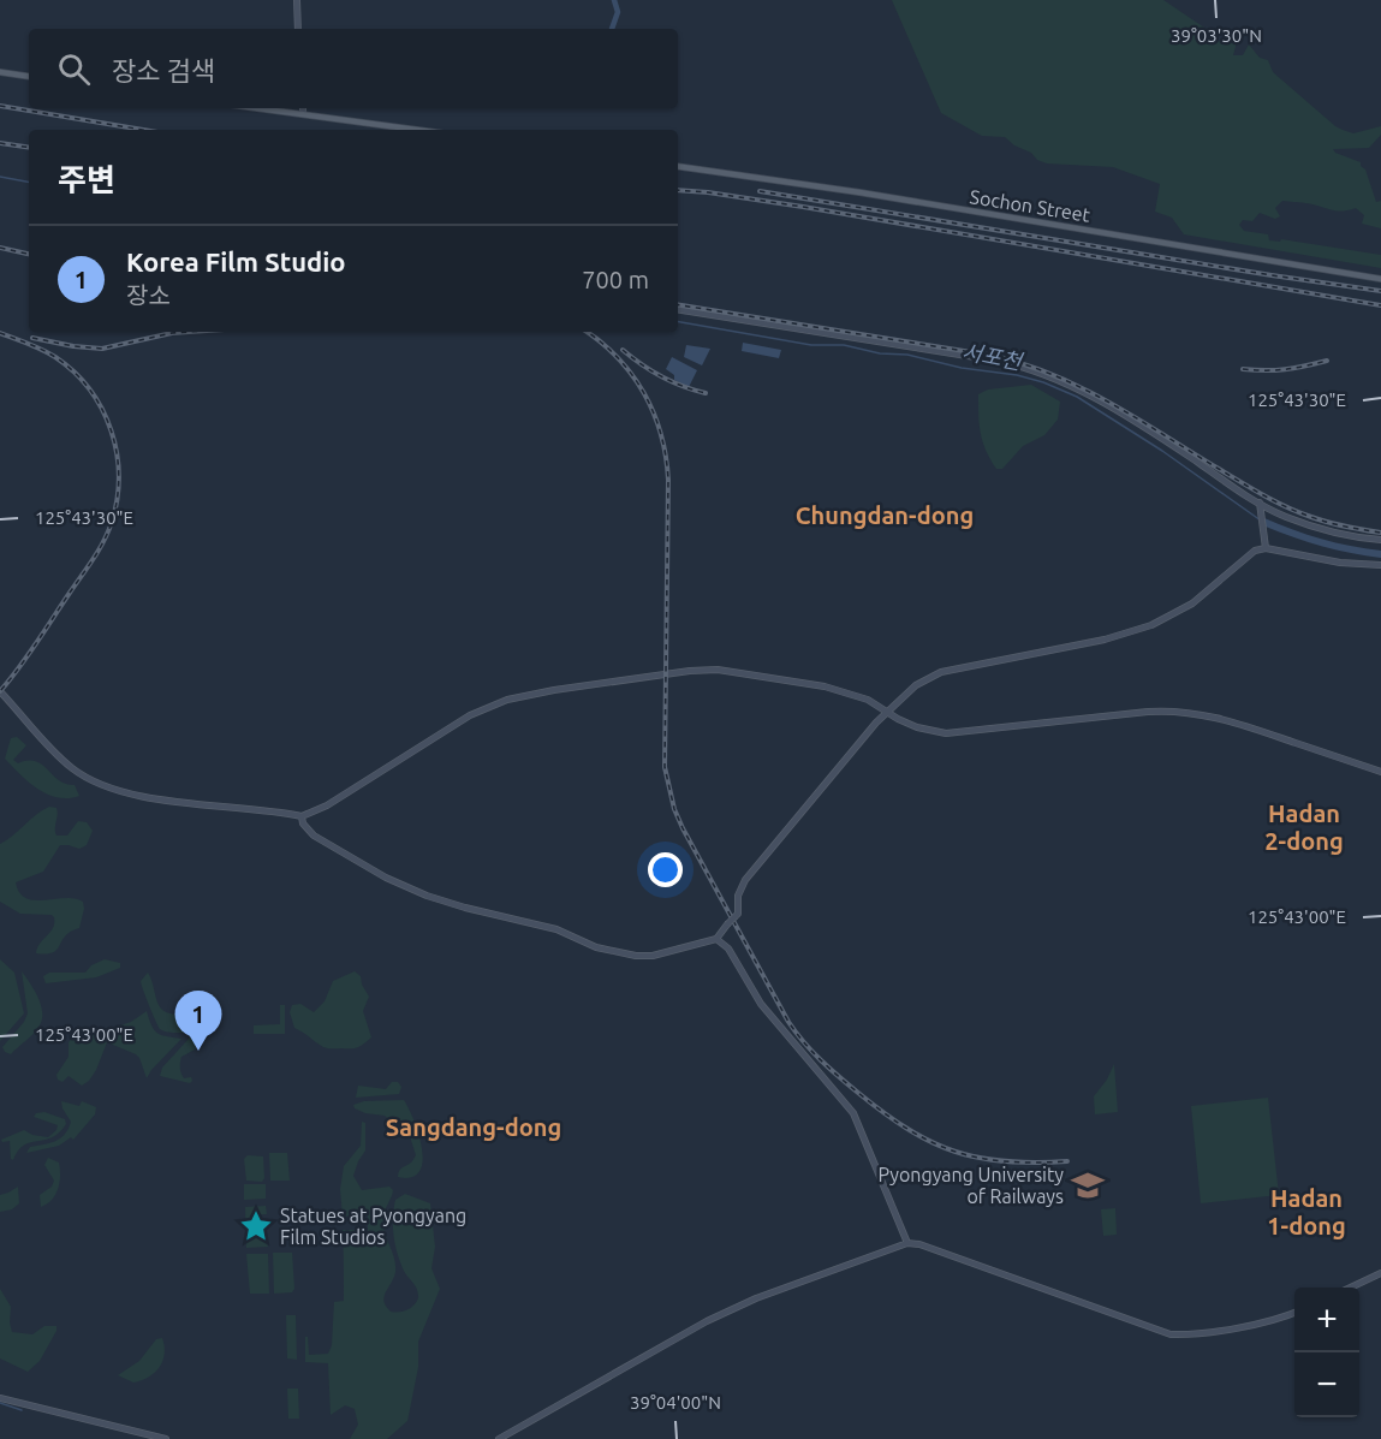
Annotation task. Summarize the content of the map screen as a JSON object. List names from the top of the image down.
{
  "streets": {
    "main road": ["Sochon Street"]
  },
  "districts": [
    "Chungdan-dong",
    "Hadan 2-dong",
    "Sangdang-dong",
    "Hadan 1-dong"
  ],
  "water": ["서포천"],
  "places": {
    "school or university": ["Pyongyang University of Railways"],
    "place": ["Statues at Pyongyang Film Studios"]
  },
  "page": {
    "search": "장소 검색",
    "heading": "주변",
    "list": [
      {
        "mark": "1",
        "name": "Korea Film Studio",
        "note": "장소",
        "value": "700 m"
      }
    ],
    "pins": "1",
    "map_buttons": ["+", "−"]
  },
  "coordinates": [
    "39°03'30\"N",
    "125°43'30\"E",
    "125°43'00\"E",
    "39°04'00\"N"
  ]
}
